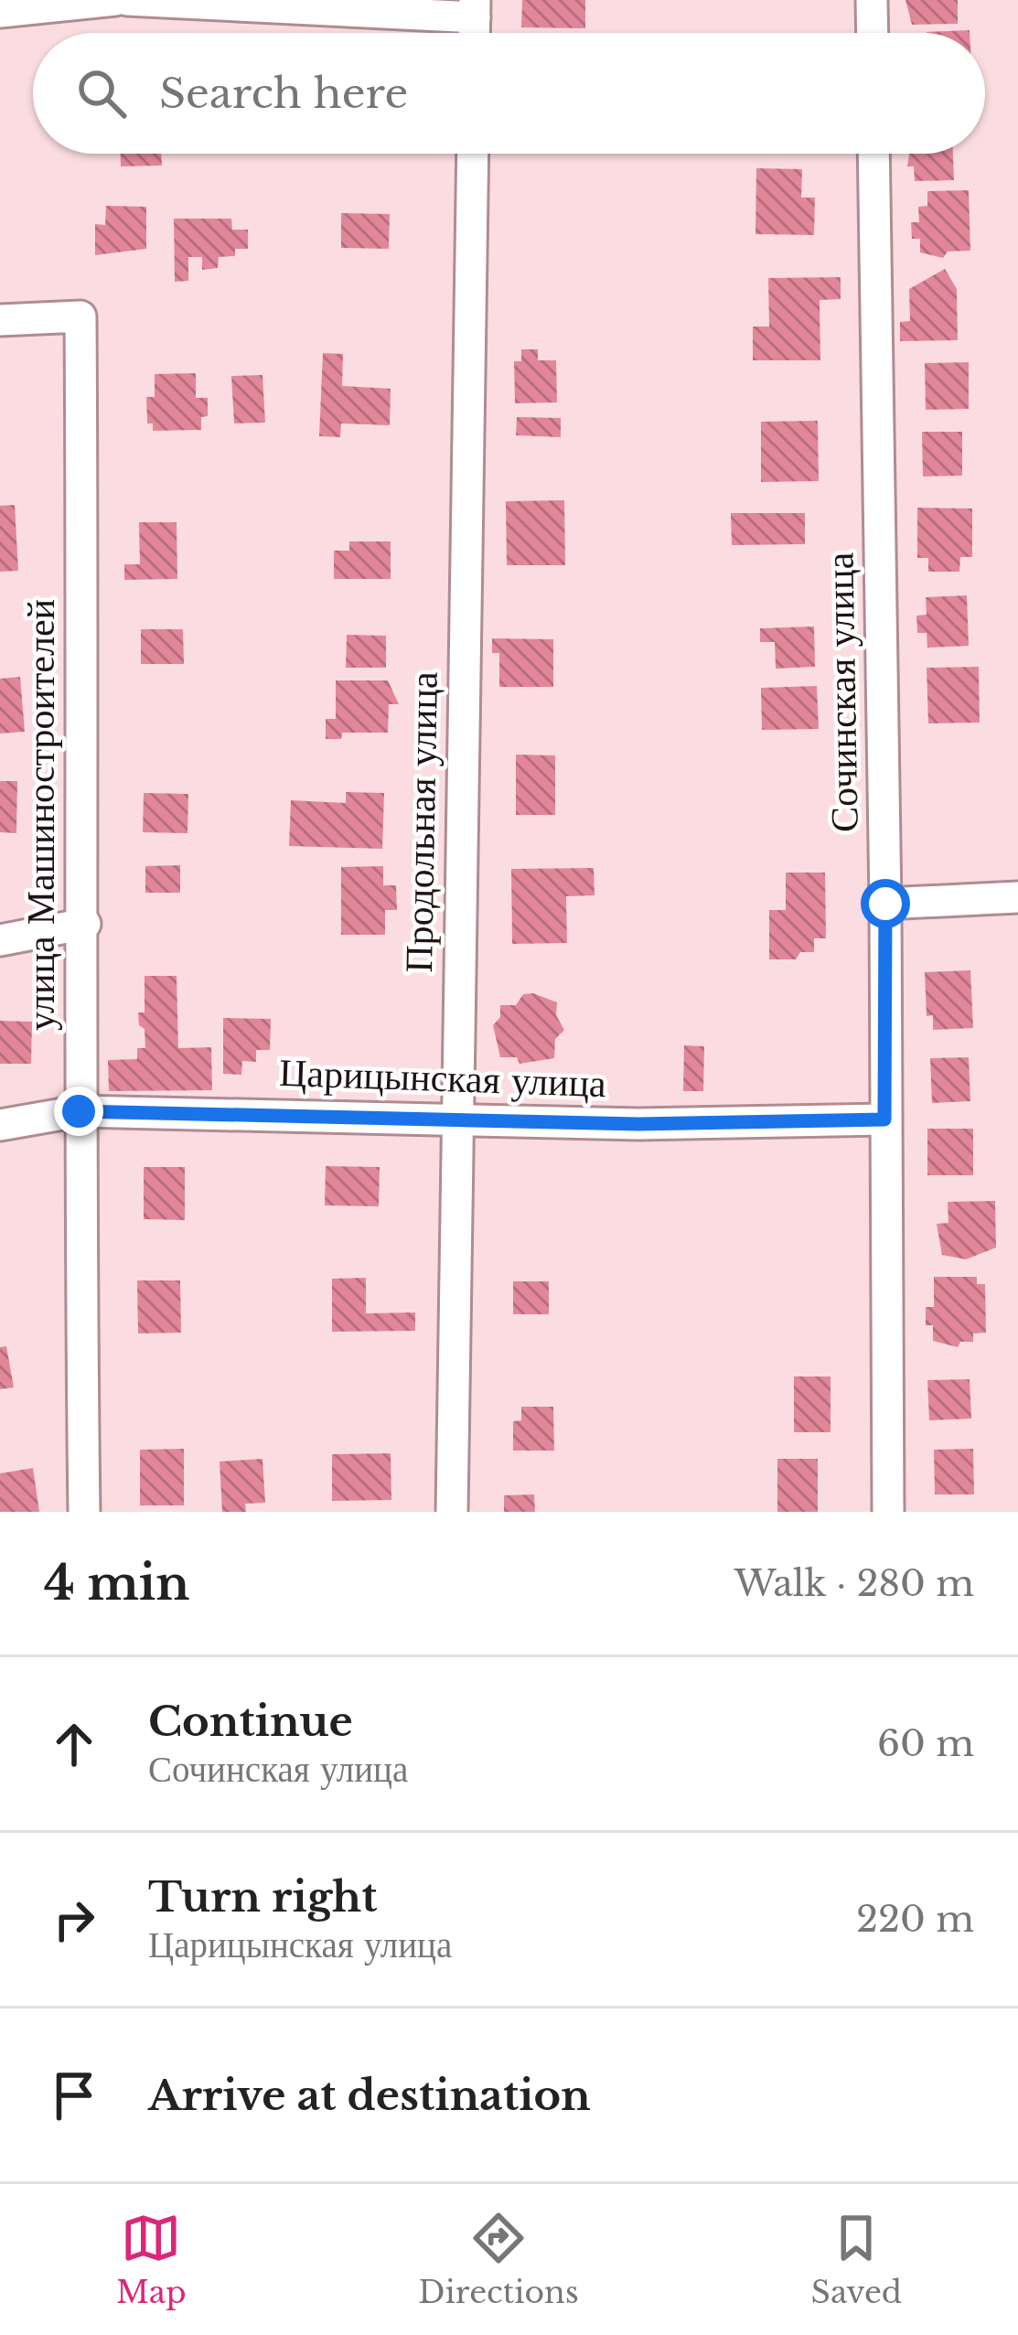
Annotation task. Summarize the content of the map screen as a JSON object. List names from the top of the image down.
{
  "streets": {
    "street": [
      "Сочинская улица",
      "улица Машиностроителей",
      "Продольная улица",
      "Царицынская улица"
    ]
  },
  "crossings": [
    ["Сочинская улица", "Царицынская улица"],
    ["улица Машиностроителей", "Царицынская улица"],
    ["Продольная улица", "Царицынская улица"]
  ],
  "page": {
    "search": "Search here",
    "heading": ["4 min", "Walk · 280 m"],
    "list": [
      ["Continue", "Сочинская улица", "60 m"],
      ["Turn right", "Царицынская улица", "220 m"],
      "Arrive at destination"
    ],
    "nav": ["Map", "Directions", "Saved"]
  }
}
